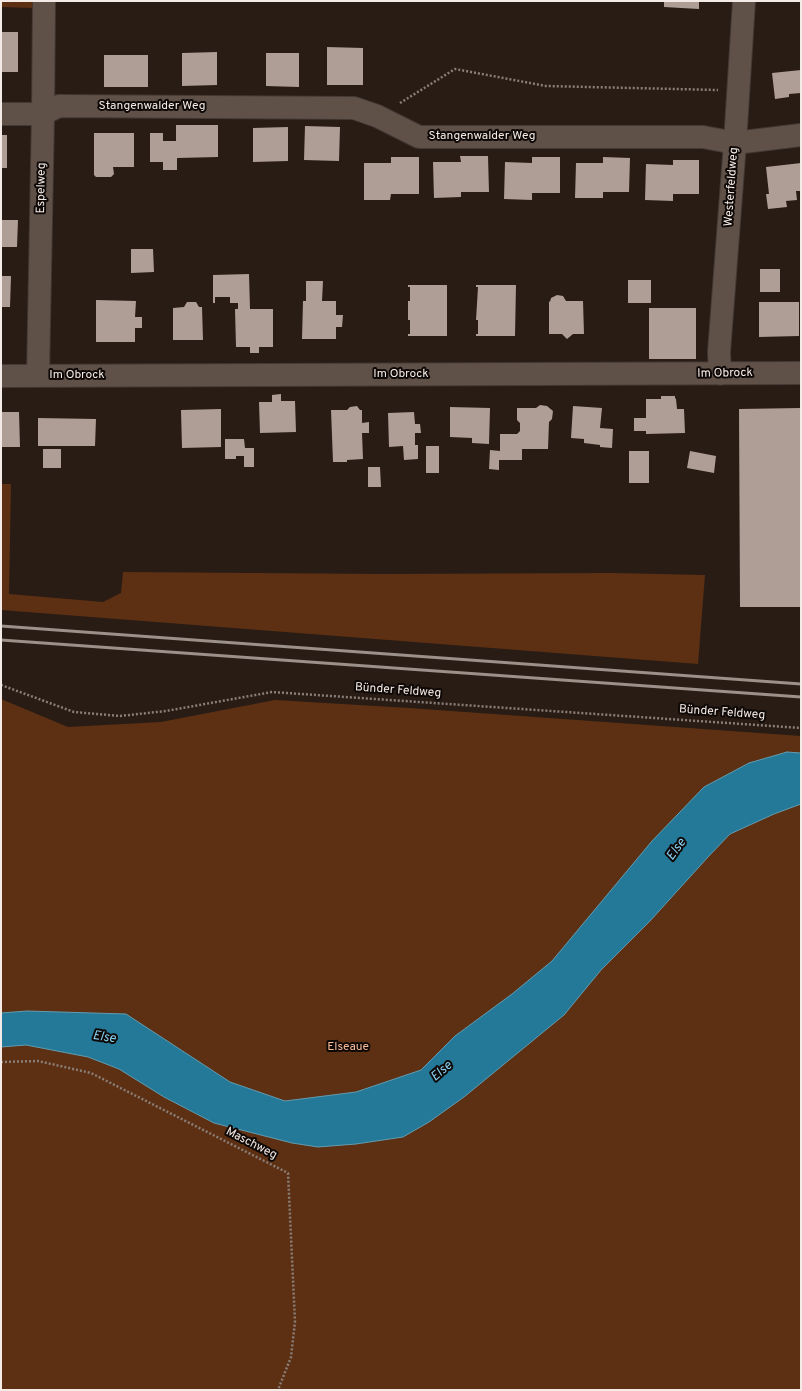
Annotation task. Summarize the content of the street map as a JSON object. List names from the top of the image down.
{
  "streets": {
    "street": [
      "Stangenwalder Weg",
      "Westerfeldweg",
      "Espelweg",
      "Im Obrock"
    ],
    "path": ["Bünder Feldweg", "Maschweg"]
  },
  "crossings": [
    ["Stangenwalder Weg", "Westerfeldweg"],
    ["Stangenwalder Weg", "Espelweg"],
    ["Westerfeldweg", "Im Obrock"],
    ["Espelweg", "Im Obrock"]
  ],
  "water": ["Else"],
  "parks": ["Elseaue"]
}
